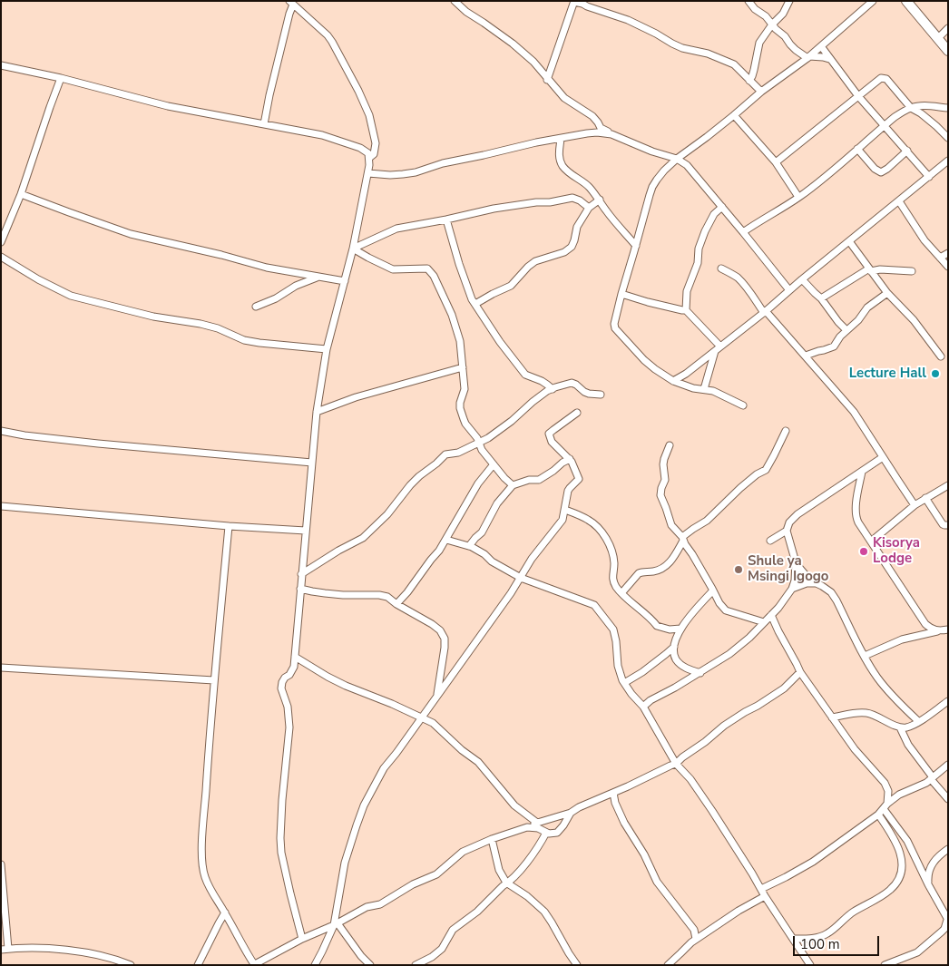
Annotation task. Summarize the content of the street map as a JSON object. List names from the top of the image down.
{
  "places": ["Lecture Hall", "Kisorya Lodge", "Shule ya Msingi Igogo"],
  "scale_bar": "100 m"
}
